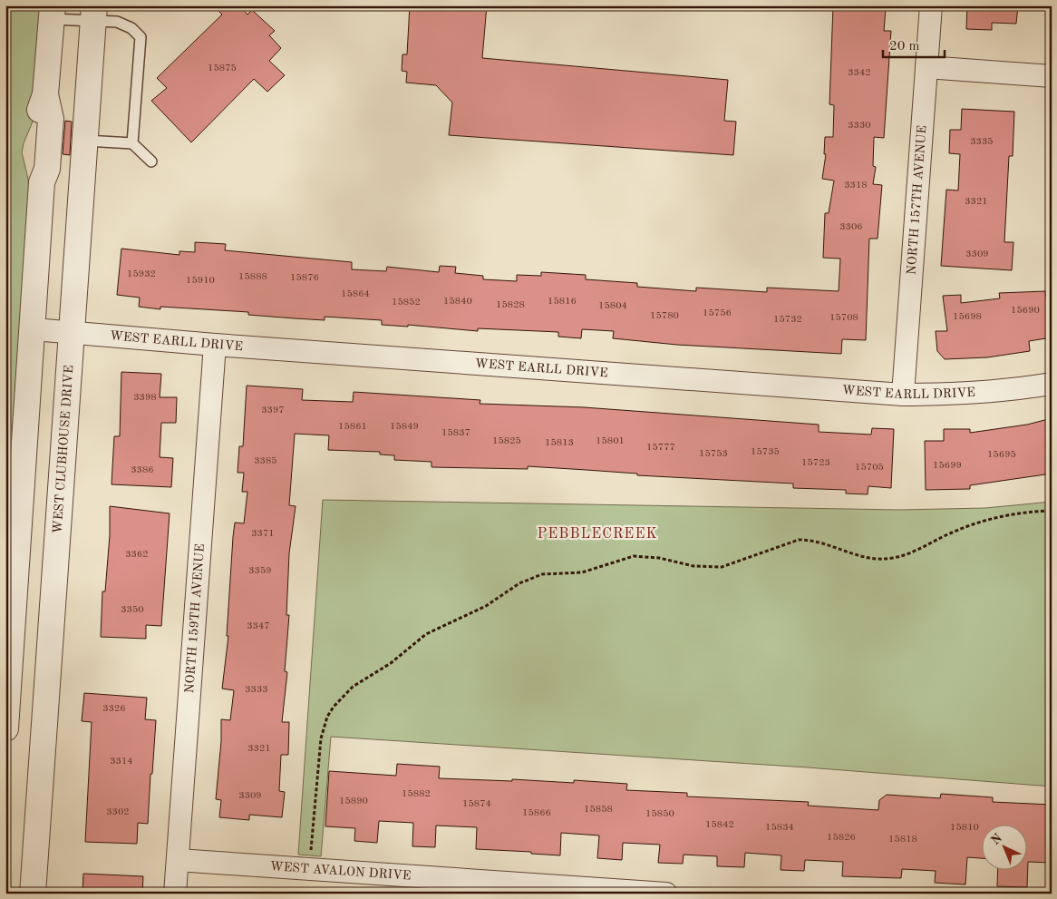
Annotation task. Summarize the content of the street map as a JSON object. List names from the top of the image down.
{
  "streets": {
    "street": [
      "NORTH 157TH AVENUE",
      "WEST EARLL DRIVE",
      "WEST CLUBHOUSE DRIVE",
      "NORTH 159TH AVENUE",
      "WEST AVALON DRIVE"
    ]
  },
  "crossings": [
    ["NORTH 157TH AVENUE", "WEST EARLL DRIVE"],
    ["WEST EARLL DRIVE", "WEST CLUBHOUSE DRIVE"],
    ["WEST EARLL DRIVE", "NORTH 159TH AVENUE"],
    ["NORTH 159TH AVENUE", "WEST AVALON DRIVE"]
  ],
  "districts": ["PEBBLECREEK"],
  "house_numbers": [
    "15875",
    "3342",
    "3330",
    "3335",
    "3318",
    "3321",
    "3306",
    "3309",
    "15932",
    "15888",
    "15876",
    "15910",
    "15864",
    "15840",
    "15816",
    "15852",
    "15828",
    "15804",
    "15690",
    "15756",
    "15780",
    "15698",
    "15708",
    "15732",
    "3398",
    "3397",
    "15861",
    "15849",
    "15837",
    "15825",
    "15801",
    "15813",
    "15777",
    "15735",
    "15753",
    "15695",
    "3385",
    "15723",
    "15699",
    "15705",
    "3386",
    "3371",
    "3362",
    "3359",
    "3350",
    "3347",
    "3333",
    "3326",
    "3321",
    "3314",
    "15882",
    "3309",
    "15890",
    "15874",
    "15858",
    "3302",
    "15866",
    "15850",
    "15842",
    "15834",
    "15810",
    "15826",
    "15818"
  ],
  "scale_bar": "20 m",
  "north": "top left"
}
